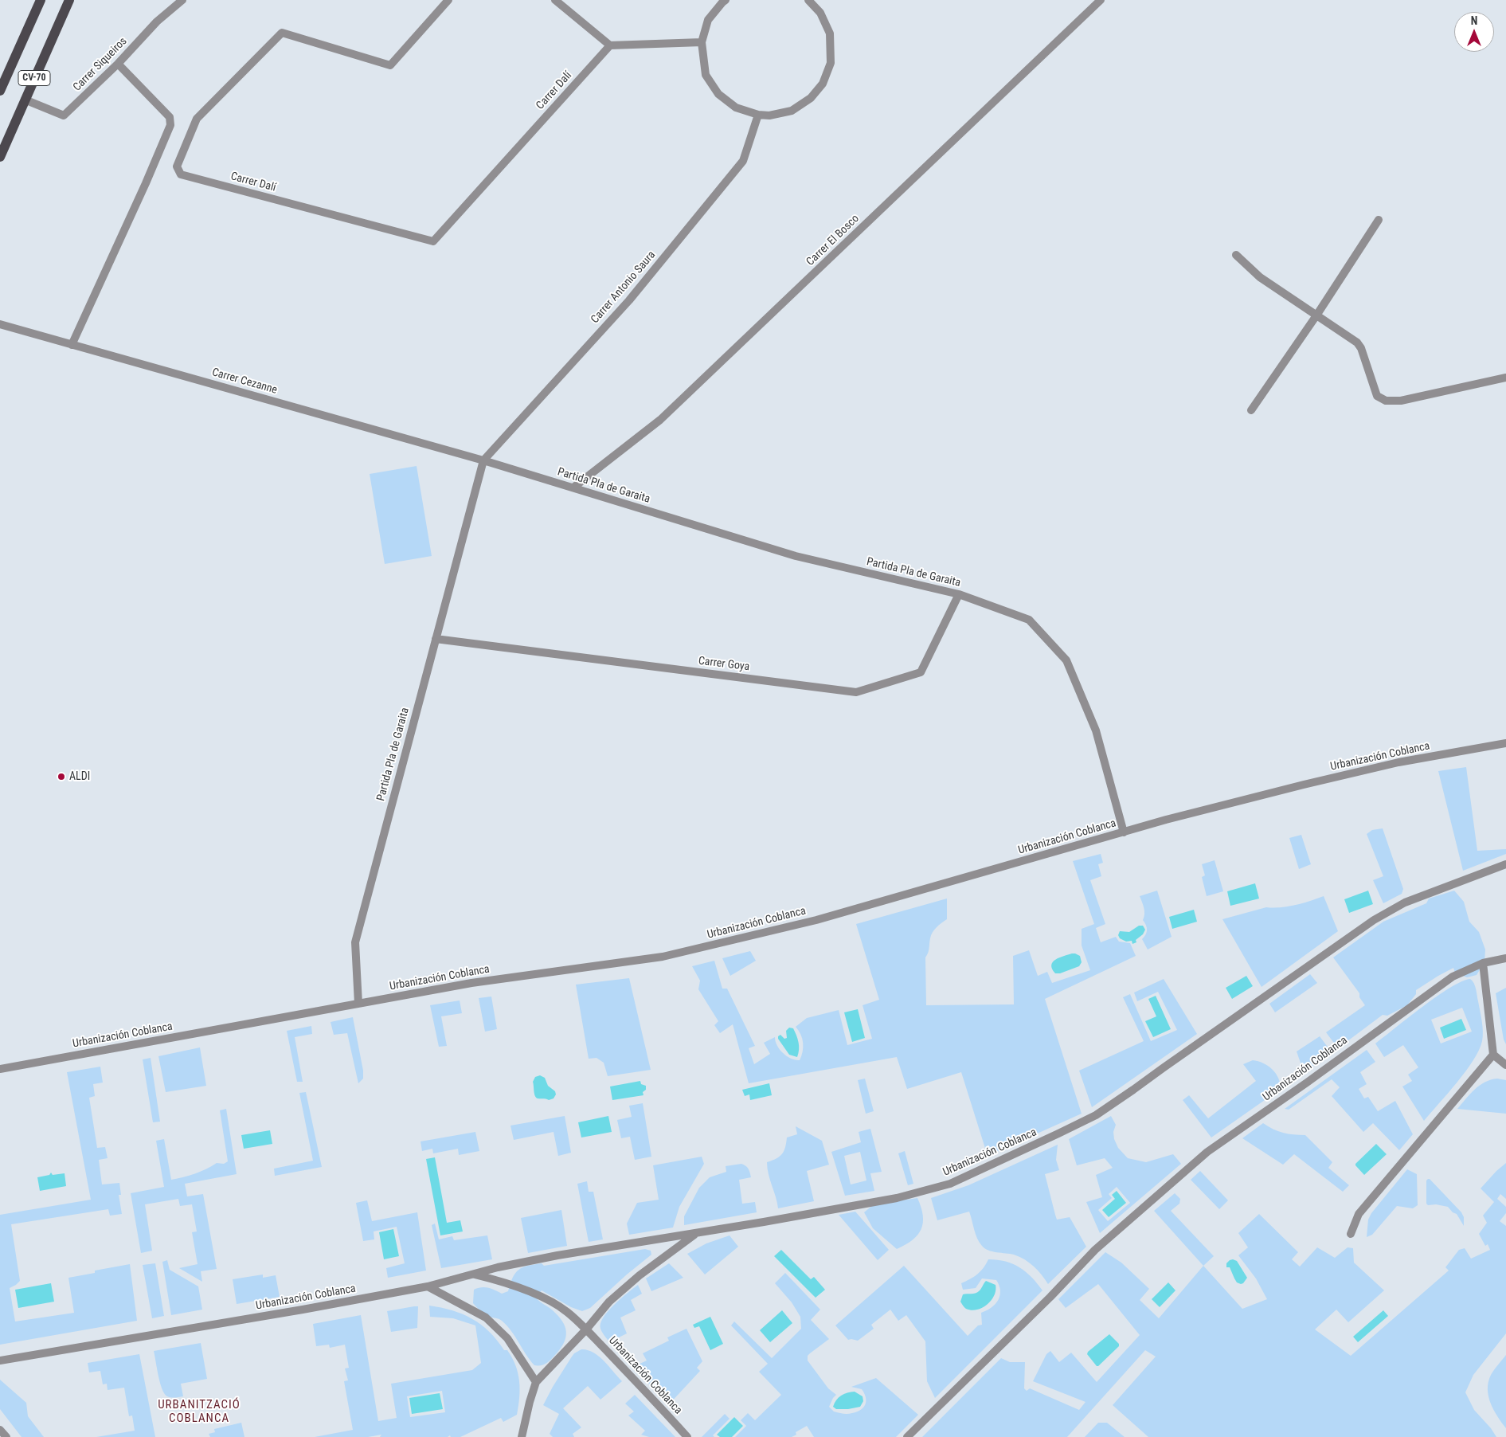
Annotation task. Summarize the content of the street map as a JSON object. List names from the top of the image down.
{
  "streets": {
    "main road": ["CV-70"],
    "street": [
      "Carrer Siqueiros",
      "Carrer Dalí",
      "Carrer El Bosco",
      "Carrer Antonio Saura",
      "Carrer Cezanne",
      "Partida Pla de Garaita",
      "Carrer Goya",
      "Urbanización Coblanca"
    ]
  },
  "crossings": [
    ["Carrer Siqueiros", "CV-70"],
    ["Carrer El Bosco", "Partida Pla de Garaita"],
    ["Carrer Antonio Saura", "Carrer Cezanne"],
    ["Carrer Antonio Saura", "Partida Pla de Garaita"],
    ["Carrer Cezanne", "Partida Pla de Garaita"],
    ["Partida Pla de Garaita", "Carrer Goya"],
    ["Partida Pla de Garaita", "Urbanización Coblanca"]
  ],
  "districts": ["URBANITZACIÓ COBLANCA"],
  "places": ["ALDI"],
  "north": "top"
}
